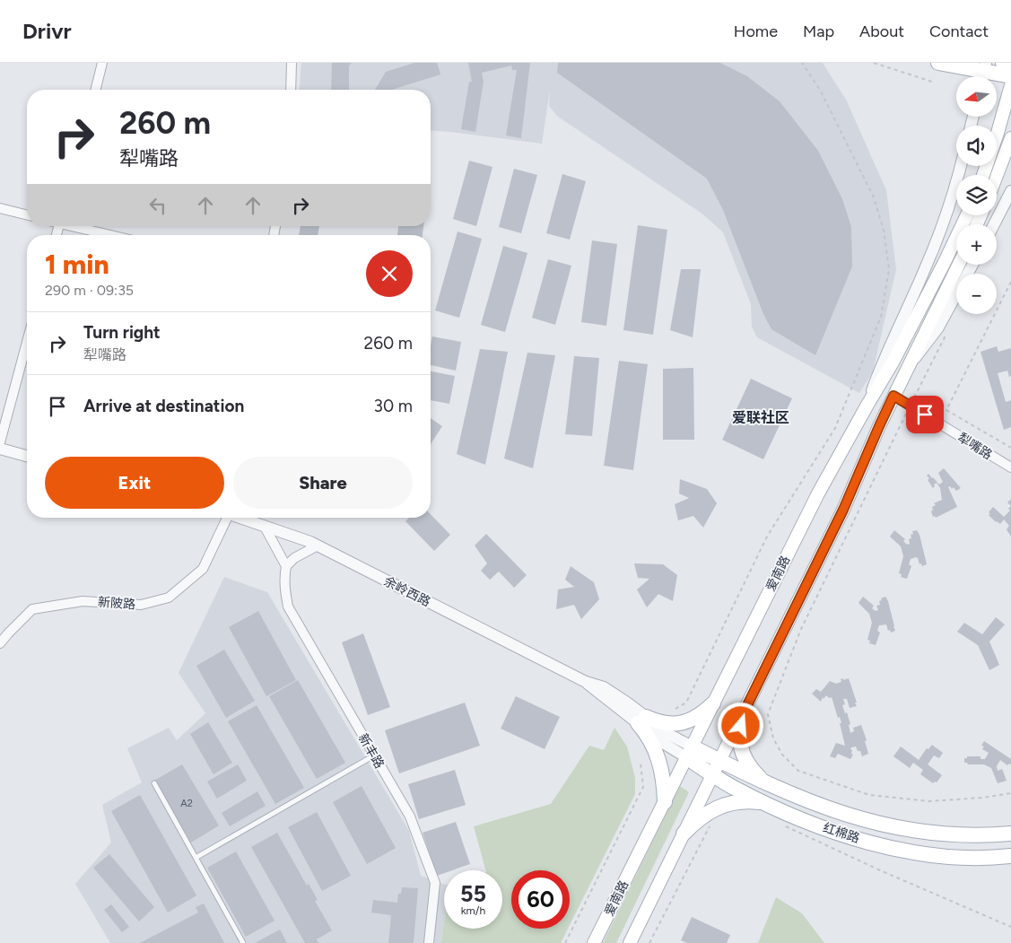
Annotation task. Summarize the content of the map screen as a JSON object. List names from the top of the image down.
{
  "streets": {
    "main road": ["爱南路", "红棉路"],
    "street": [
      "犁嘴路",
      "余岭西路",
      "新陂路",
      "新丰路"
    ]
  },
  "crossings": [
    ["爱南路", "余岭西路"],
    ["爱南路", "红棉路"],
    ["余岭西路", "红棉路"]
  ],
  "districts": ["爱联社区"],
  "house_numbers": ["A2"],
  "north": "left",
  "page": {
    "header": "Drivr",
    "nav": [
      "Home",
      "Map",
      "About",
      "Contact"
    ],
    "map_buttons": ["+", "−"],
    "turn": ["260 m", "犁嘴路"],
    "heading": ["1 min", "290 m · 09:35"],
    "list": [
      {
        "name": "Turn right",
        "note": "犁嘴路",
        "value": "260 m"
      },
      {
        "name": "Arrive at destination",
        "value": "30 m"
      }
    ],
    "buttons": ["Exit", "Share"],
    "speed": "55 km/h",
    "limit": "60"
  }
}
